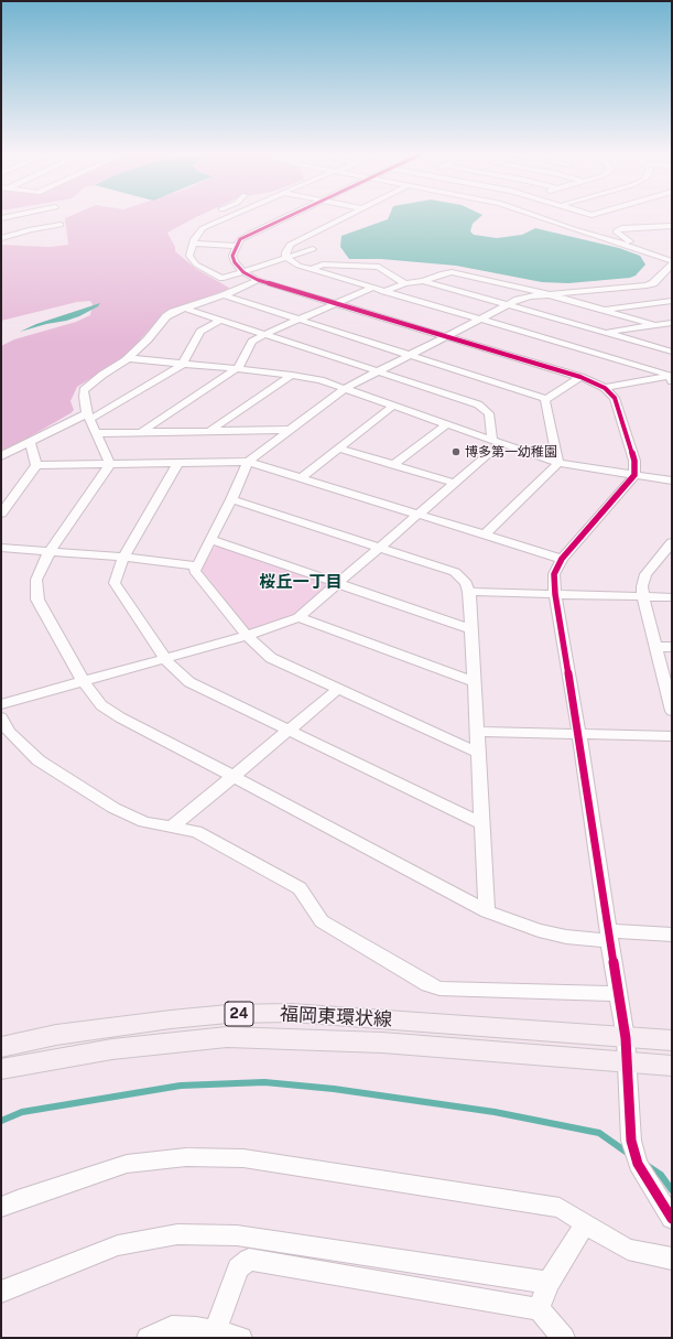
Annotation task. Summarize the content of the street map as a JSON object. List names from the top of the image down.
{
  "streets": {
    "main road": ["24", "福岡東環状線"]
  },
  "districts": ["桜丘一丁目"],
  "places": ["博多第一幼稚園"]
}
